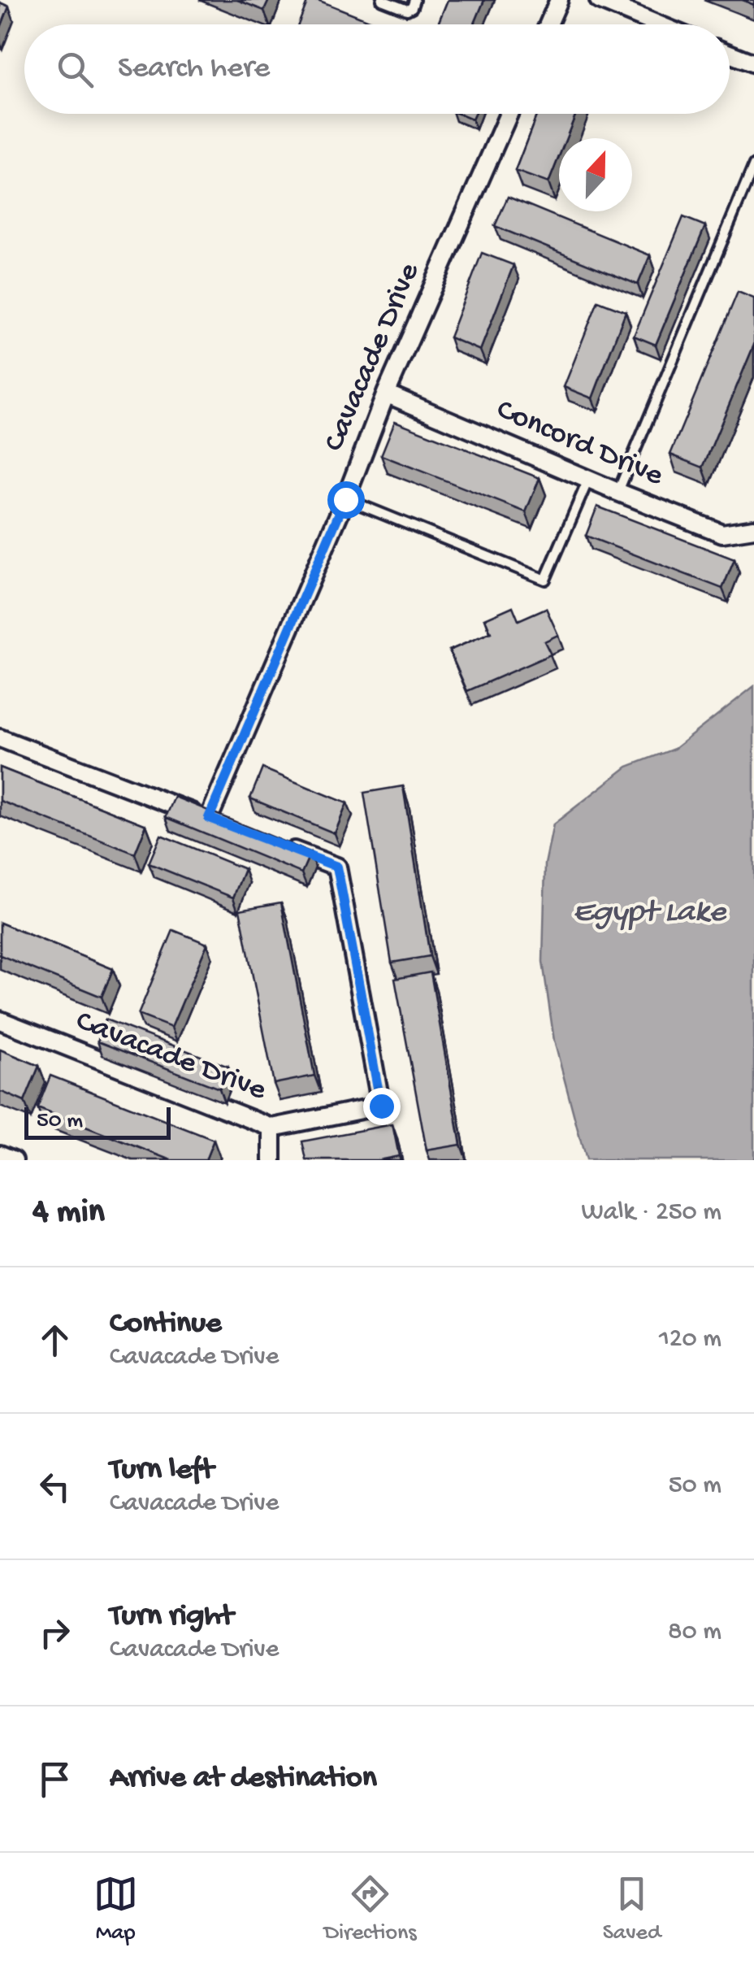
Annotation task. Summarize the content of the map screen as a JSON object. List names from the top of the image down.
{
  "streets": {
    "street": ["Cavacade Drive", "Concord Drive"]
  },
  "crossings": [
    ["Cavacade Drive", "Concord Drive"]
  ],
  "water": ["Egypt Lake"],
  "scale_bar": "50 m",
  "north": "top",
  "page": {
    "search": "Search here",
    "scale": "50 m",
    "heading": ["4 min", "Walk · 250 m"],
    "list": [
      ["Continue", "Cavacade Drive", "120 m"],
      ["Turn left", "Cavacade Drive", "50 m"],
      ["Turn right", "Cavacade Drive", "80 m"],
      "Arrive at destination"
    ],
    "nav": ["Map", "Directions", "Saved"]
  }
}
